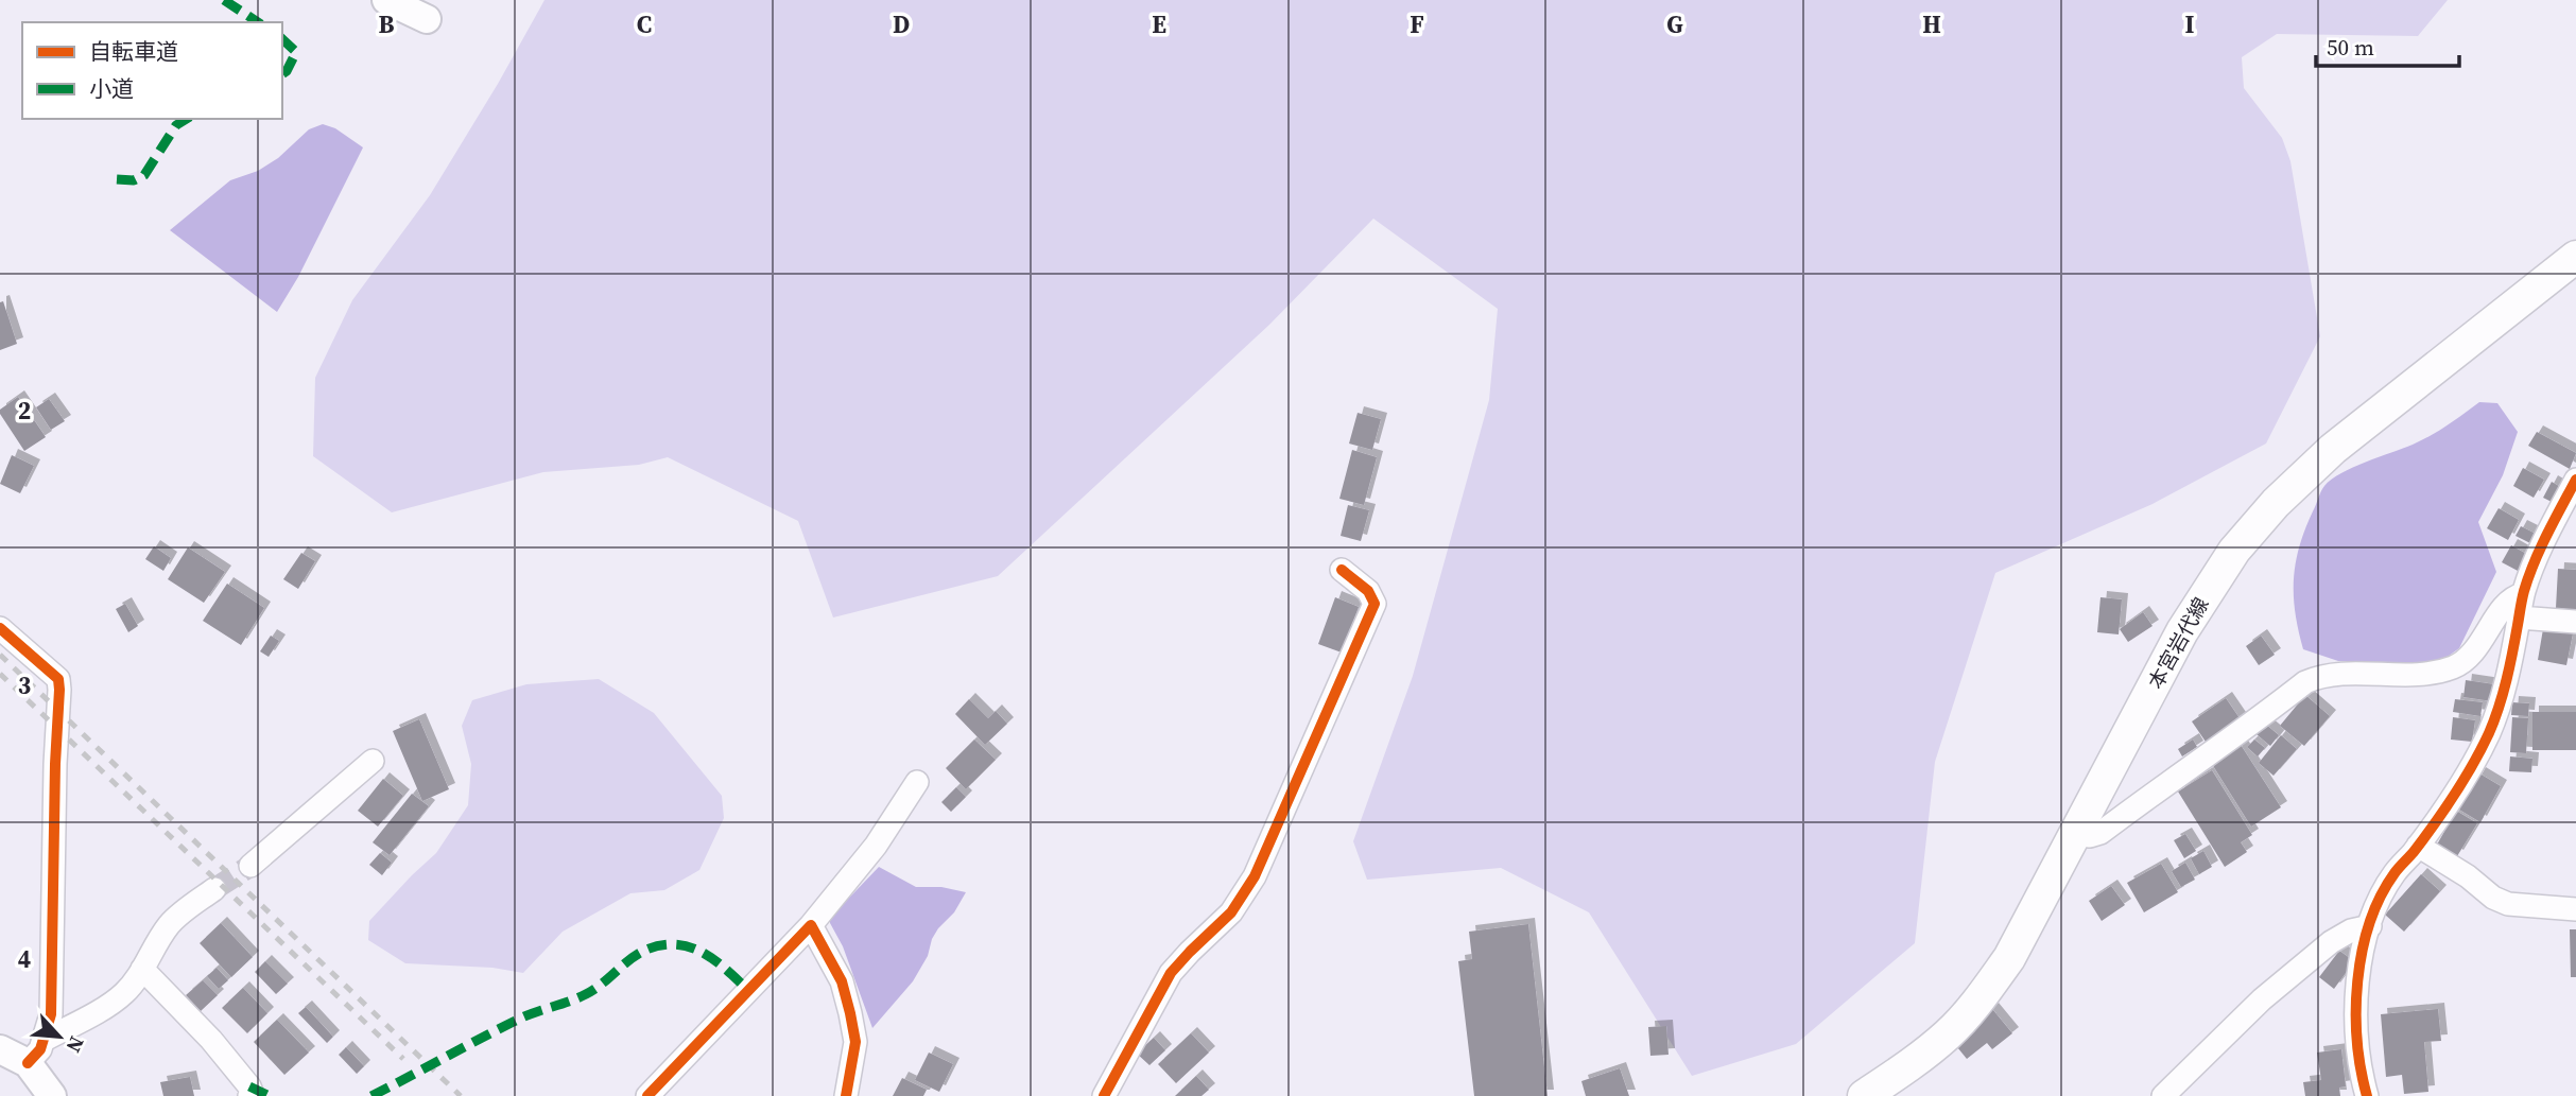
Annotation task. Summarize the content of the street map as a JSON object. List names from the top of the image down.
{
  "streets": {
    "main road": ["本宮岩代線"]
  },
  "legend": ["自転車道", "小道"],
  "scale_bar": "50 m",
  "north": "bottom right",
  "grid": {
    "columns": [
      "B",
      "C",
      "D",
      "E",
      "F",
      "G",
      "H",
      "I"
    ],
    "rows": ["2", "3", "4"]
  }
}
